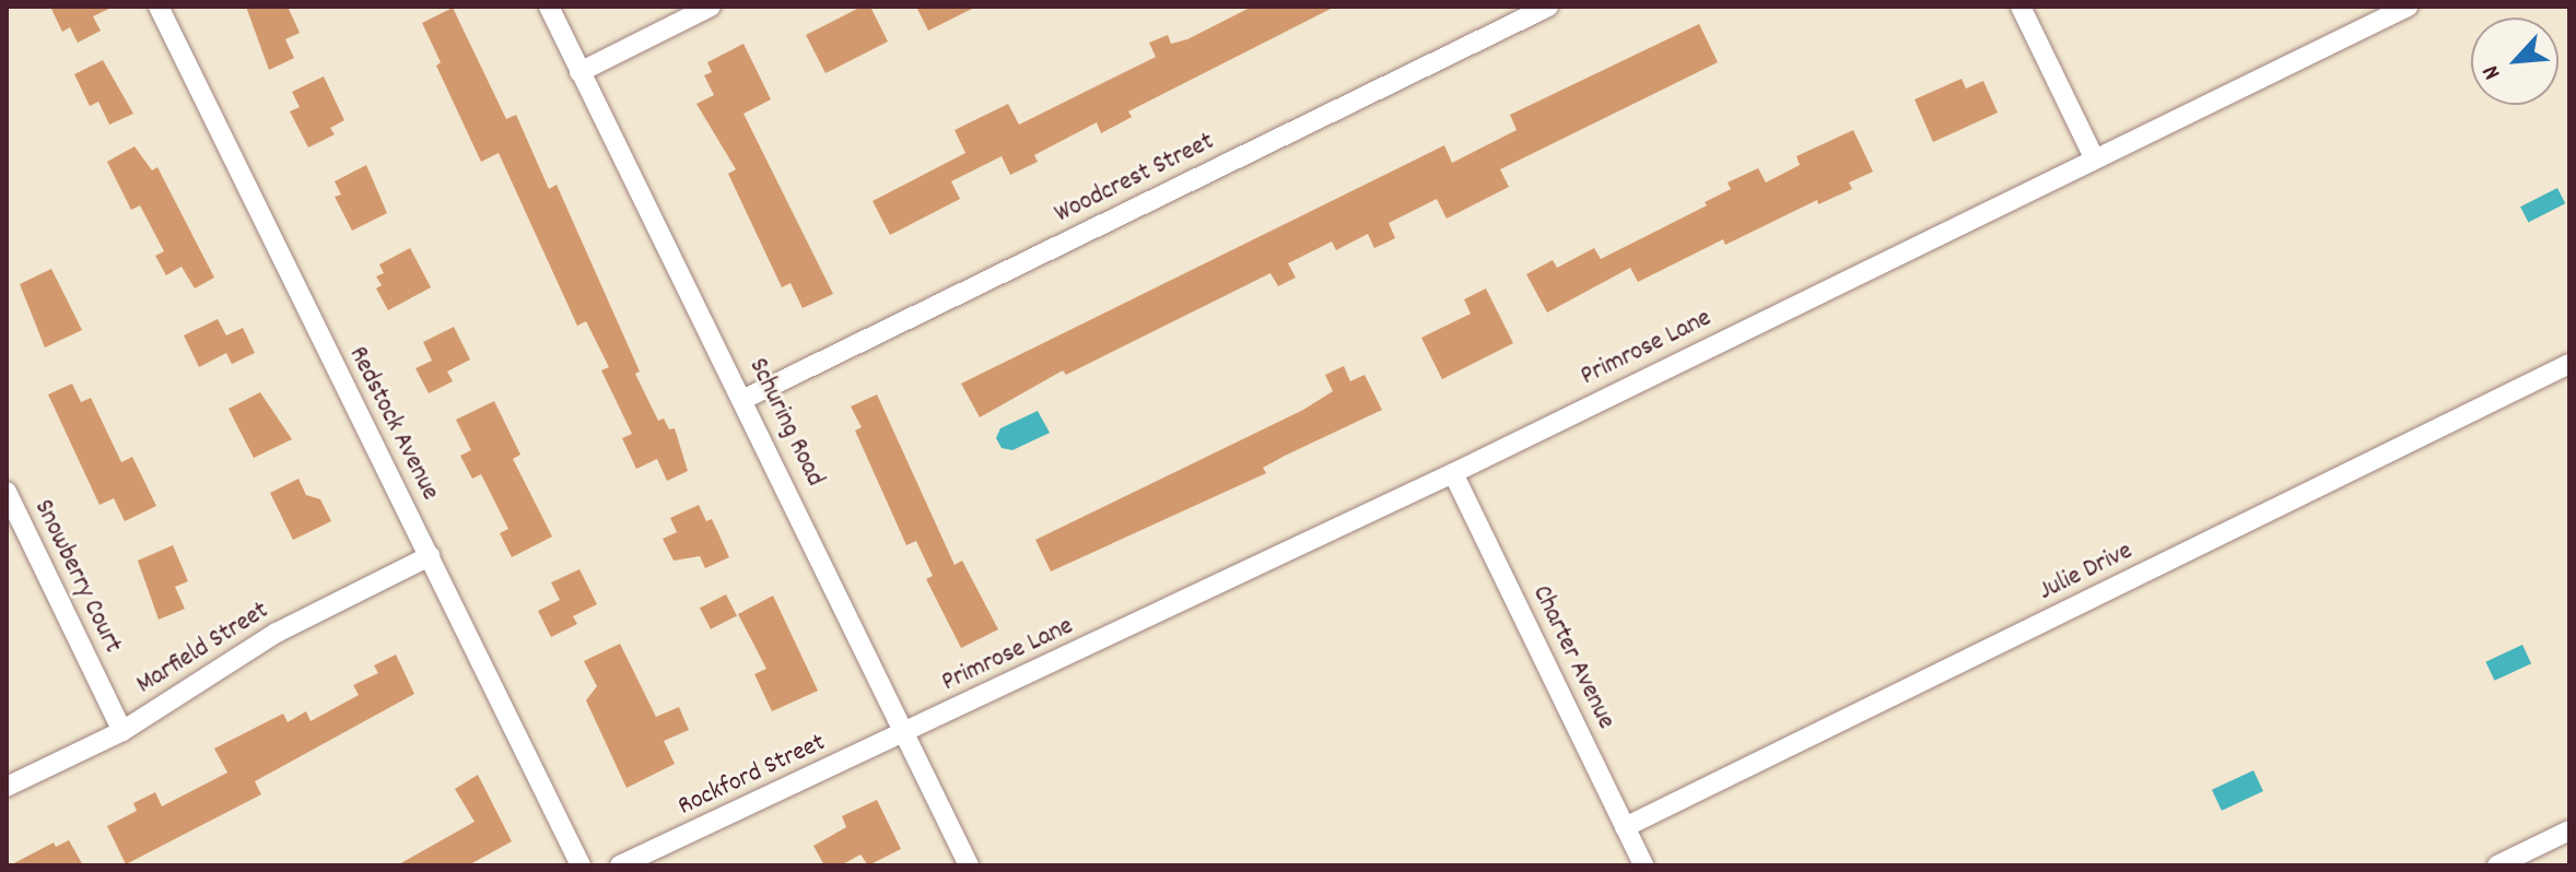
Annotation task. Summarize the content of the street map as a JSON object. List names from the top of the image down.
{
  "streets": {
    "street": [
      "Woodcrest Street",
      "Primrose Lane",
      "Schuring Road",
      "Redstock Avenue",
      "Julie Drive",
      "Snowberry Court",
      "Marfield Street",
      "Charter Avenue",
      "Rockford Street"
    ]
  },
  "crossings": [
    ["Woodcrest Street", "Schuring Road"],
    ["Primrose Lane", "Schuring Road"],
    ["Primrose Lane", "Charter Avenue"],
    ["Primrose Lane", "Rockford Street"],
    ["Schuring Road", "Rockford Street"],
    ["Redstock Avenue", "Marfield Street"],
    ["Julie Drive", "Charter Avenue"],
    ["Snowberry Court", "Marfield Street"]
  ],
  "north": "bottom left"
}
